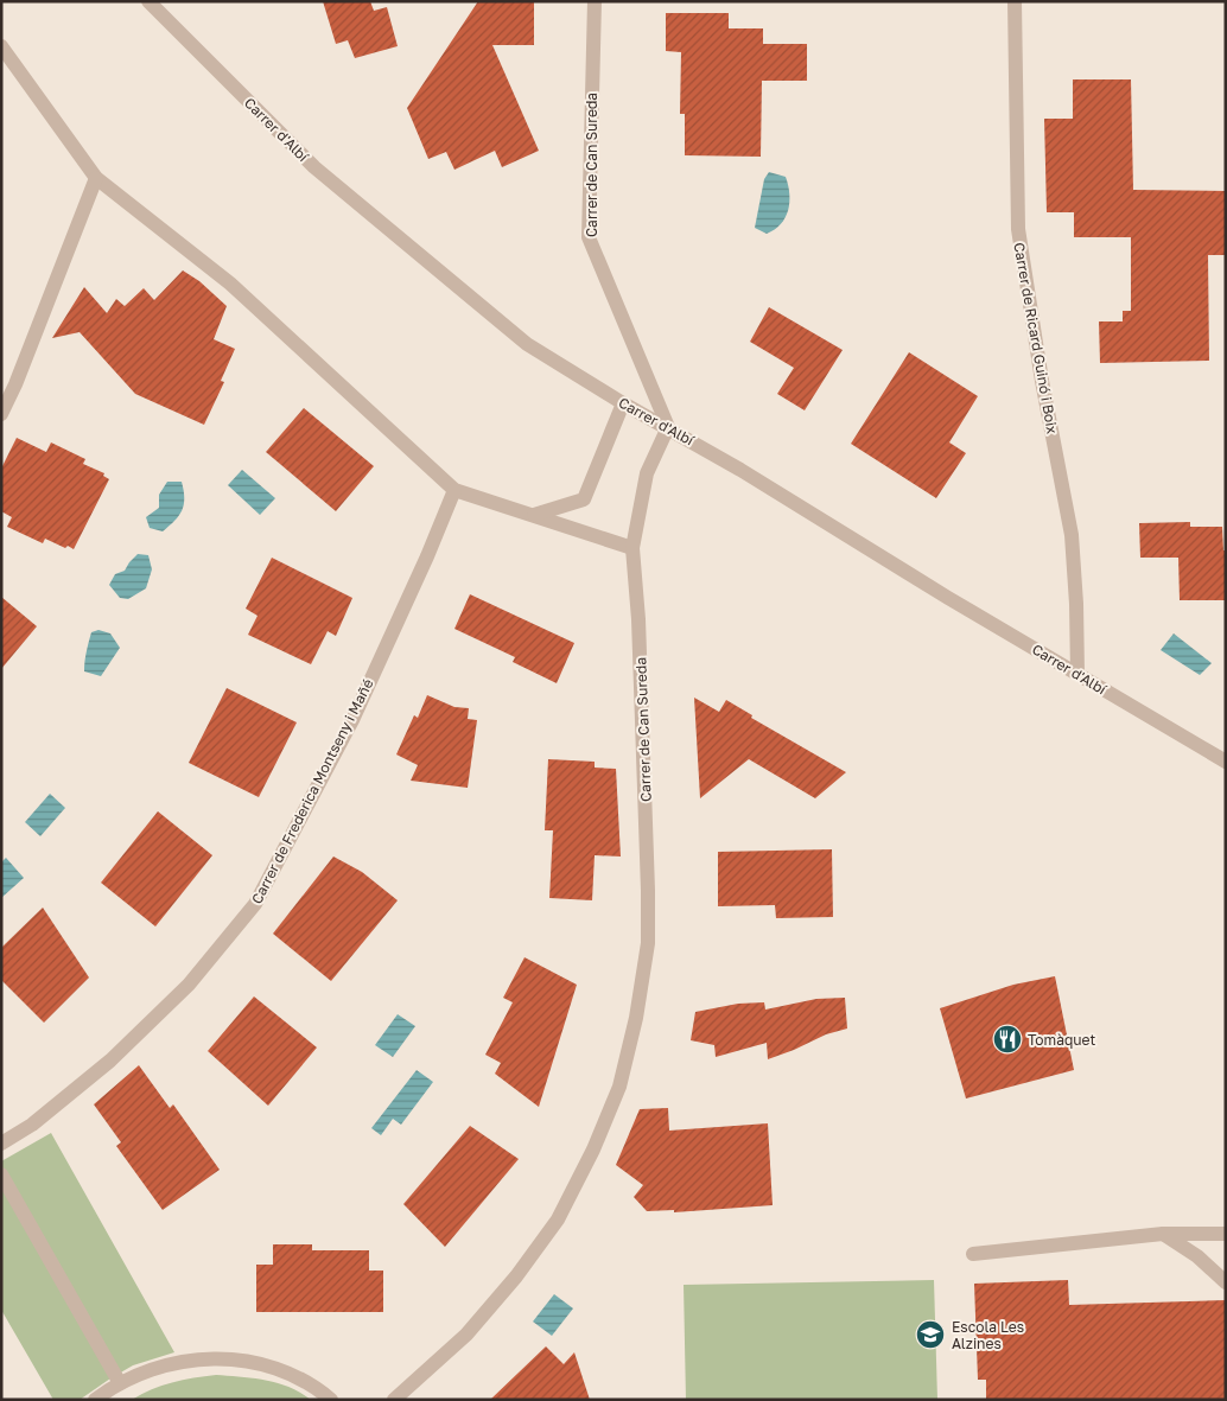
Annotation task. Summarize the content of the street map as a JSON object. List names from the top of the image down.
{
  "streets": {
    "street": [
      "Carrer d'Albí",
      "Carrer de Can Sureda",
      "Carrer de Ricard Guinó i Boix",
      "Carrer de Frederica Montseny i Mañé"
    ]
  },
  "crossings": [
    ["Carrer d'Albí", "Carrer de Can Sureda"],
    ["Carrer d'Albí", "Carrer de Ricard Guinó i Boix"]
  ],
  "places": {
    "restaurant": ["Tomàquet"],
    "school or university": ["Escola Les Alzines"]
  }
}
